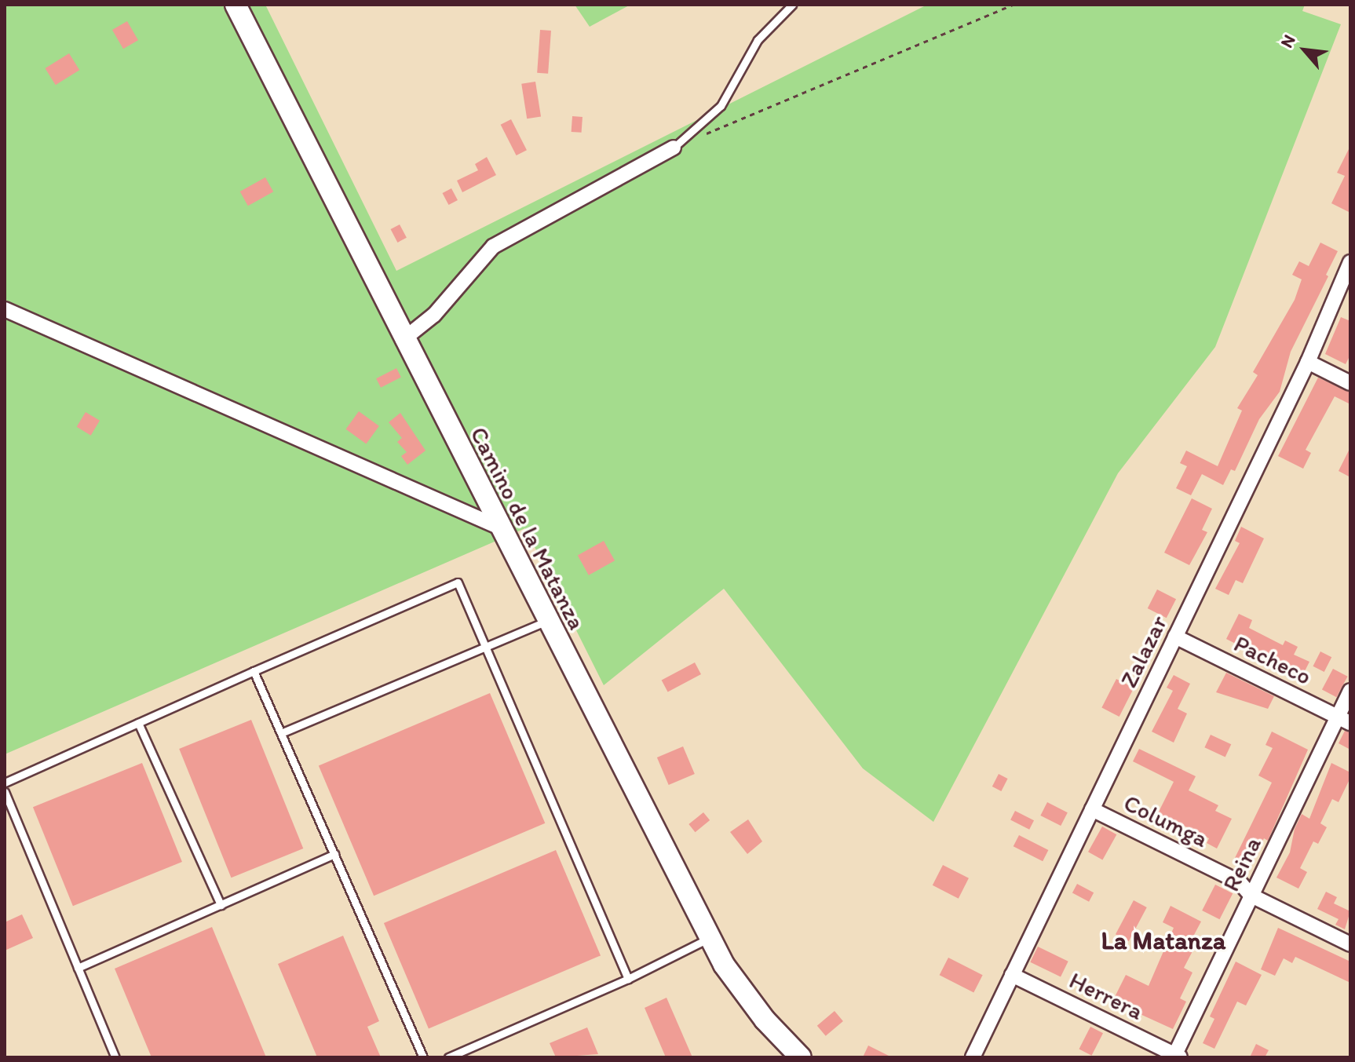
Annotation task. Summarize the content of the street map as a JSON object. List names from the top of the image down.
{
  "streets": {
    "street": [
      "Camino de la Matanza",
      "Zalazar",
      "Pacheco",
      "Columga",
      "Reina",
      "Herrera"
    ]
  },
  "crossings": [
    ["Zalazar", "Pacheco"],
    ["Zalazar", "Columga"],
    ["Zalazar", "Herrera"],
    ["Pacheco", "Reina"],
    ["Columga", "Reina"],
    ["Reina", "Herrera"]
  ],
  "districts": ["La Matanza"],
  "north": "top left"
}
